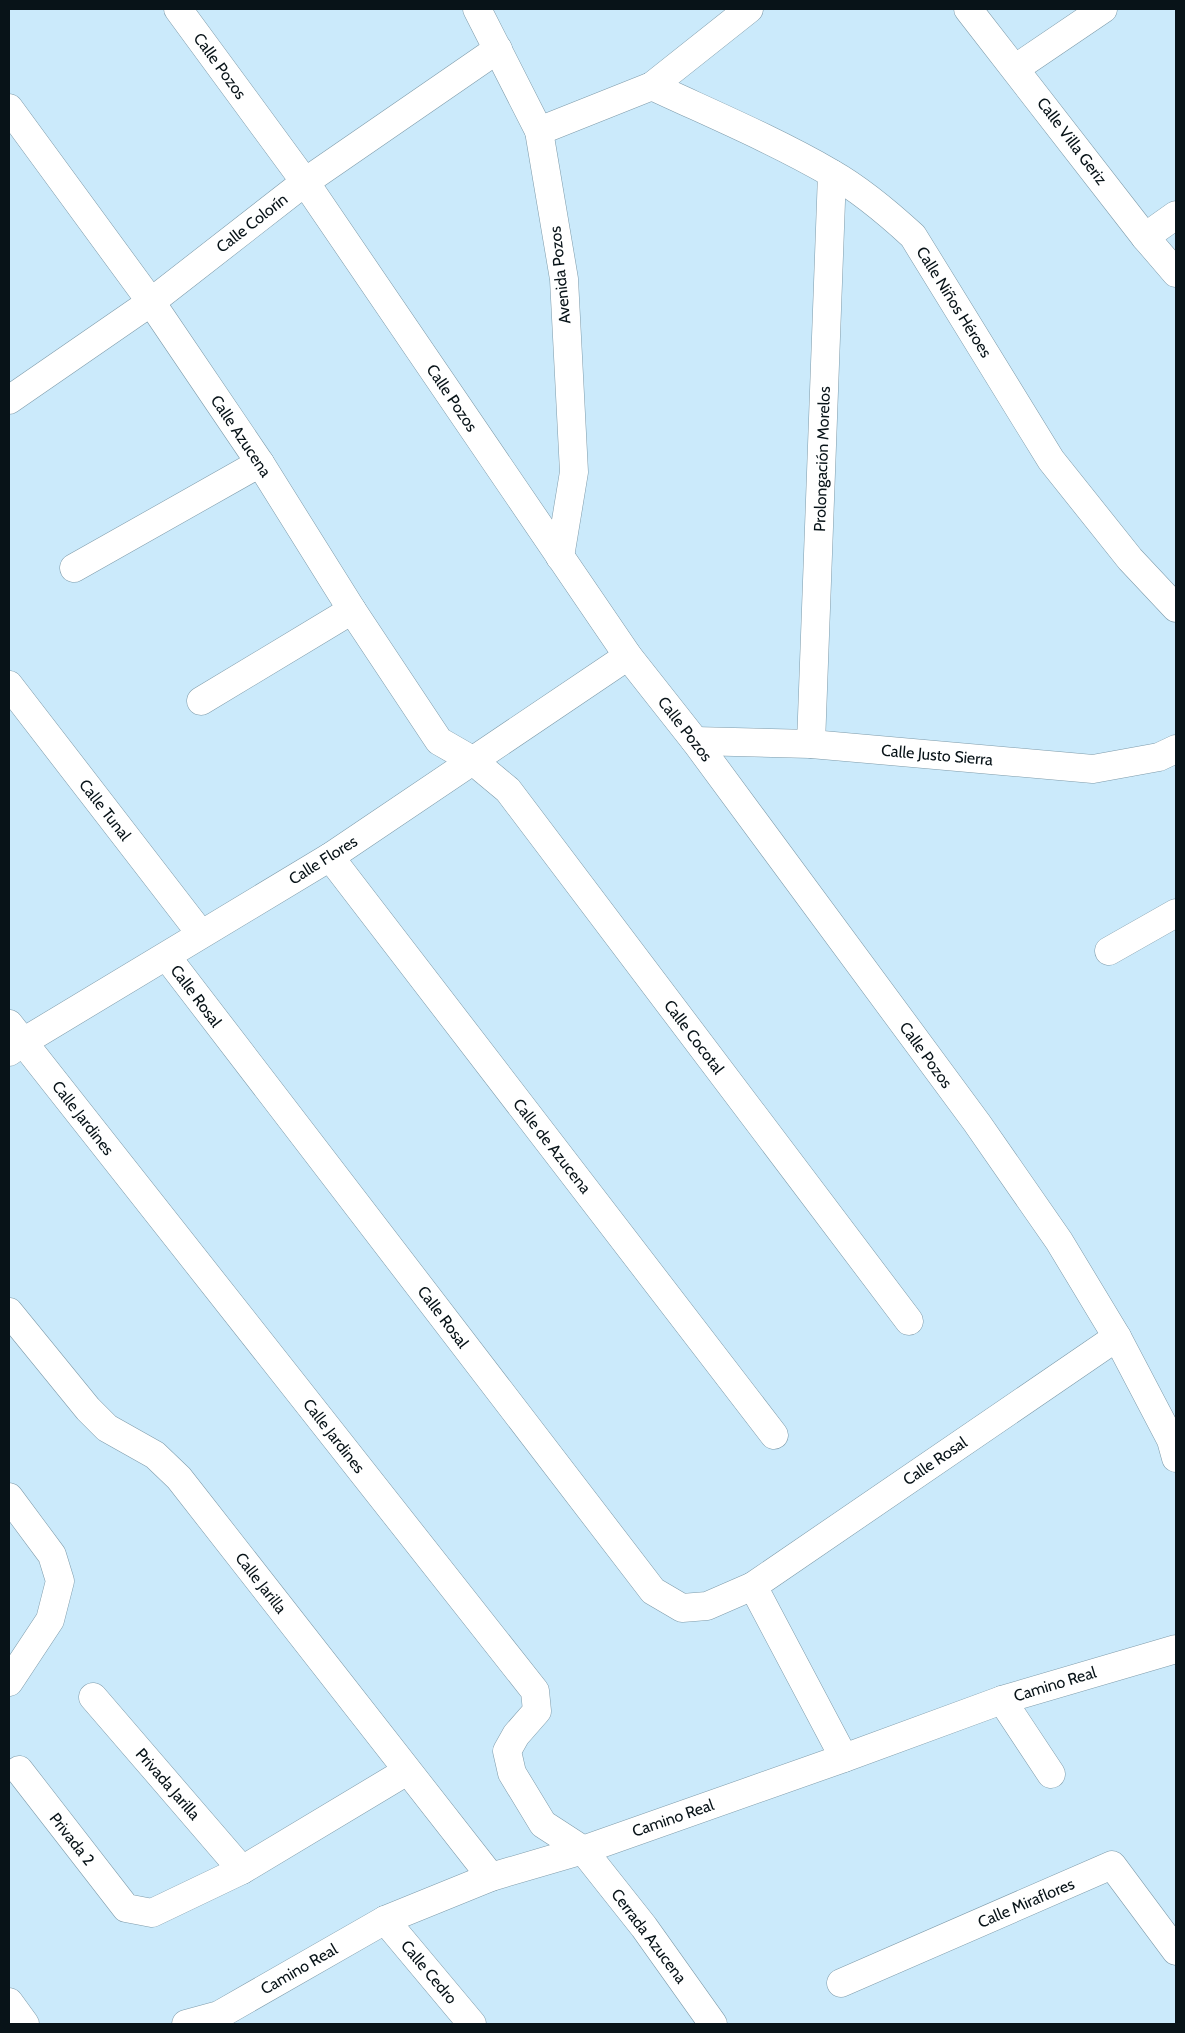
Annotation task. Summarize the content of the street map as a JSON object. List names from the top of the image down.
{
  "streets": {
    "street": [
      "Calle Pozos",
      "Calle Villa Geriz",
      "Calle Colorín",
      "Avenida Pozos",
      "Calle Niños Héroes",
      "Calle Azucena",
      "Prolongación Morelos",
      "Calle Justo Sierra",
      "Calle Tunal",
      "Calle Flores",
      "Calle Rosal",
      "Calle Cocotal",
      "Calle Jardines",
      "Calle de Azucena",
      "Calle Jarilla",
      "Camino Real",
      "Privada Jarilla",
      "Privada 2",
      "Calle Miraflores",
      "Cerrada Azucena",
      "Calle Cedro"
    ]
  },
  "crossings": [
    ["Calle Pozos", "Calle Colorín"],
    ["Calle Pozos", "Avenida Pozos"],
    ["Calle Pozos", "Calle Justo Sierra"],
    ["Calle Pozos", "Calle Flores"],
    ["Calle Pozos", "Calle Rosal"],
    ["Calle Colorín", "Avenida Pozos"],
    ["Calle Colorín", "Calle Azucena"],
    ["Calle Niños Héroes", "Prolongación Morelos"],
    ["Calle Azucena", "Calle Flores"],
    ["Calle Azucena", "Calle Cocotal"],
    ["Prolongación Morelos", "Calle Justo Sierra"],
    ["Calle Tunal", "Calle Flores"],
    ["Calle Flores", "Calle Rosal"],
    ["Calle Flores", "Calle Cocotal"],
    ["Calle Flores", "Calle Jardines"],
    ["Calle Flores", "Calle de Azucena"],
    ["Calle Jardines", "Camino Real"],
    ["Calle Jardines", "Cerrada Azucena"],
    ["Calle Jarilla", "Camino Real"],
    ["Camino Real", "Cerrada Azucena"],
    ["Camino Real", "Calle Cedro"],
    ["Privada Jarilla", "Privada 2"]
  ]
}
